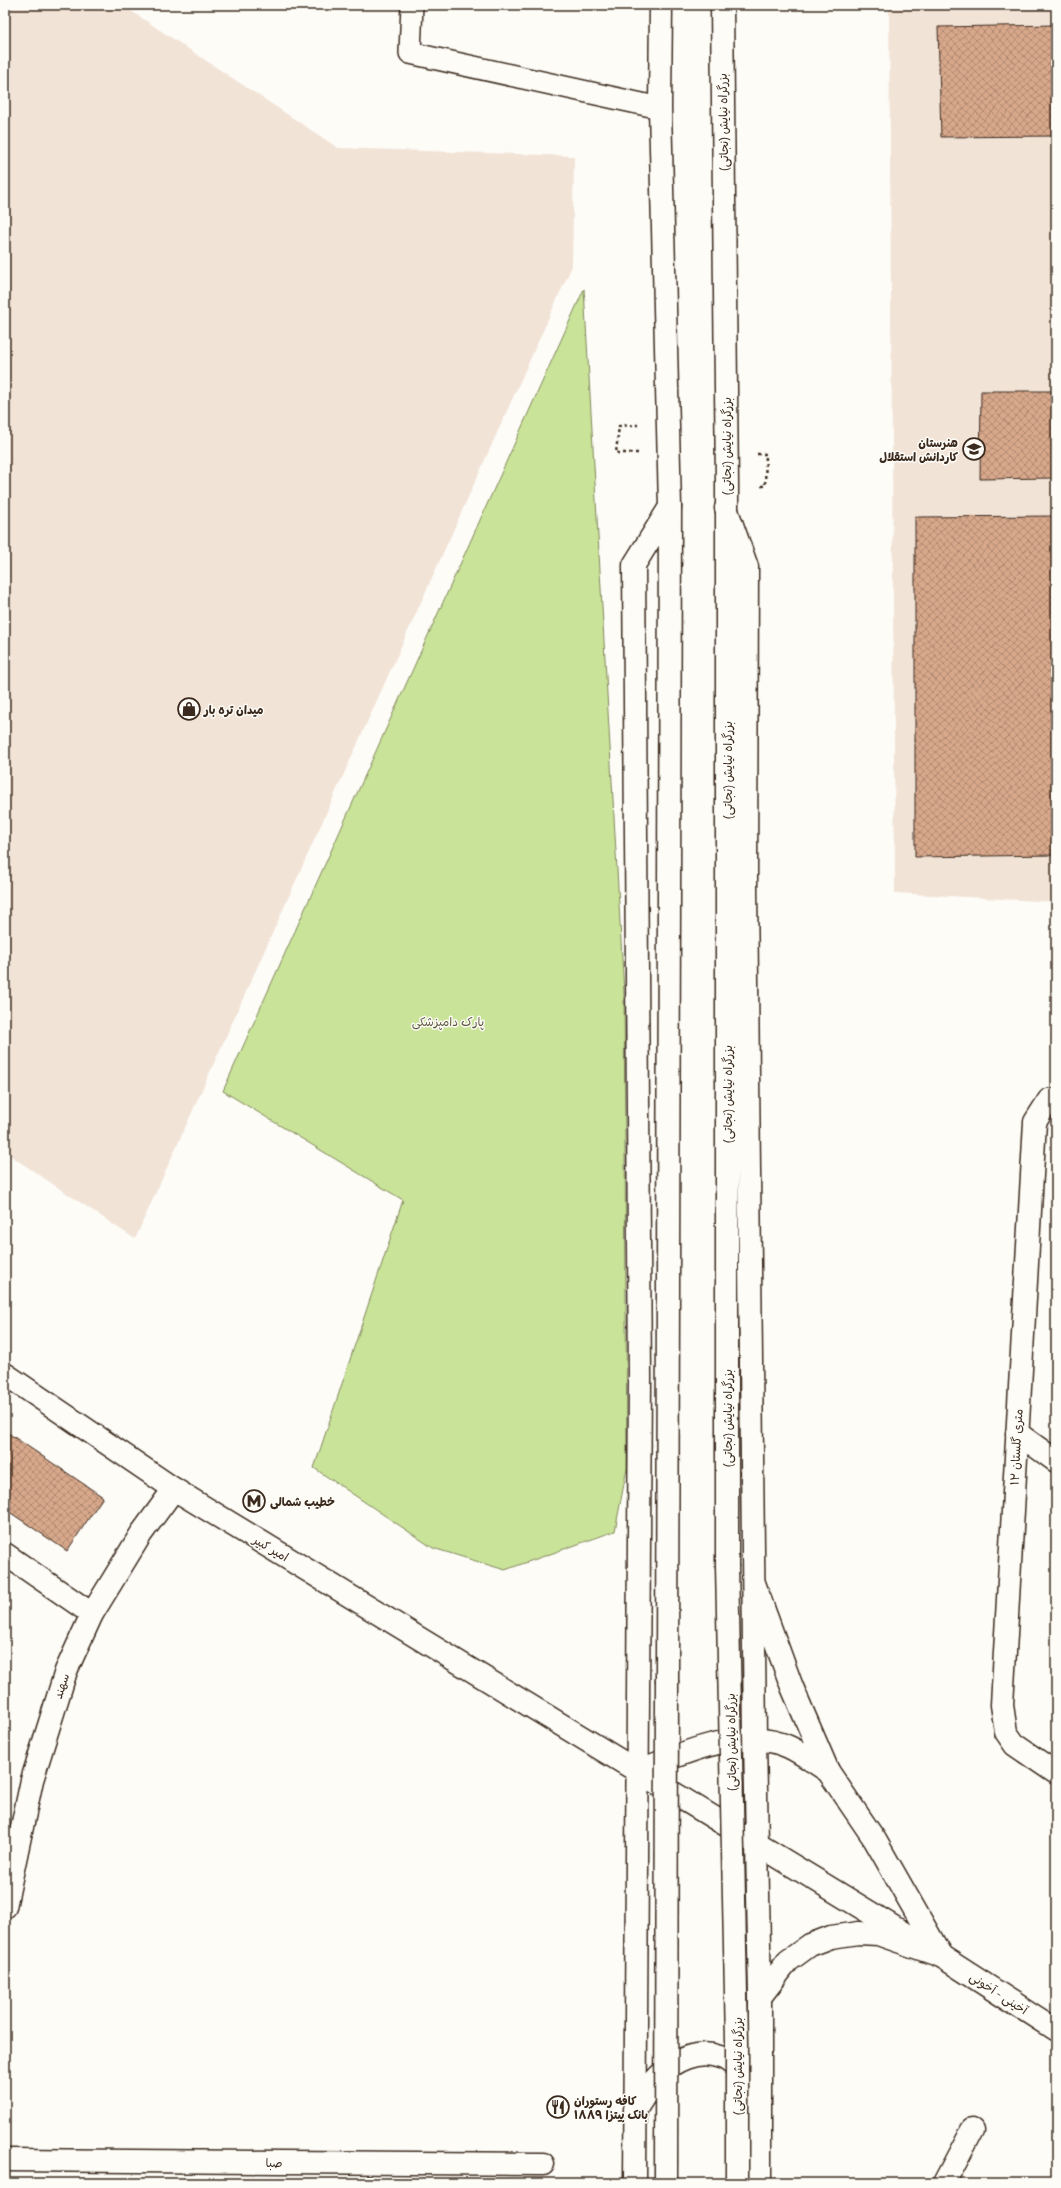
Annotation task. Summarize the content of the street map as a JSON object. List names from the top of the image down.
{
  "streets": {
    "main road": [
      "بزرگراه نیایش (نجاتی)",
      "۱۲ متری گلستان",
      "امیر کبیر",
      "سهند",
      "آخینی - آخونی",
      "صبا"
    ]
  },
  "crossings": [
    ["امیر کبیر", "سهند"],
    ["امیر کبیر", "آخینی - آخونی"]
  ],
  "parks": ["پارک دامپزشکی"],
  "places": {
    "school or university": ["هنرستان کاردانش استقلال"],
    "shop": ["میدان تره بار"],
    "metro station": ["خطیب شمالی"],
    "restaurant": ["کافه رستوران بانک پیتزا ۱۸۸۹"]
  }
}
